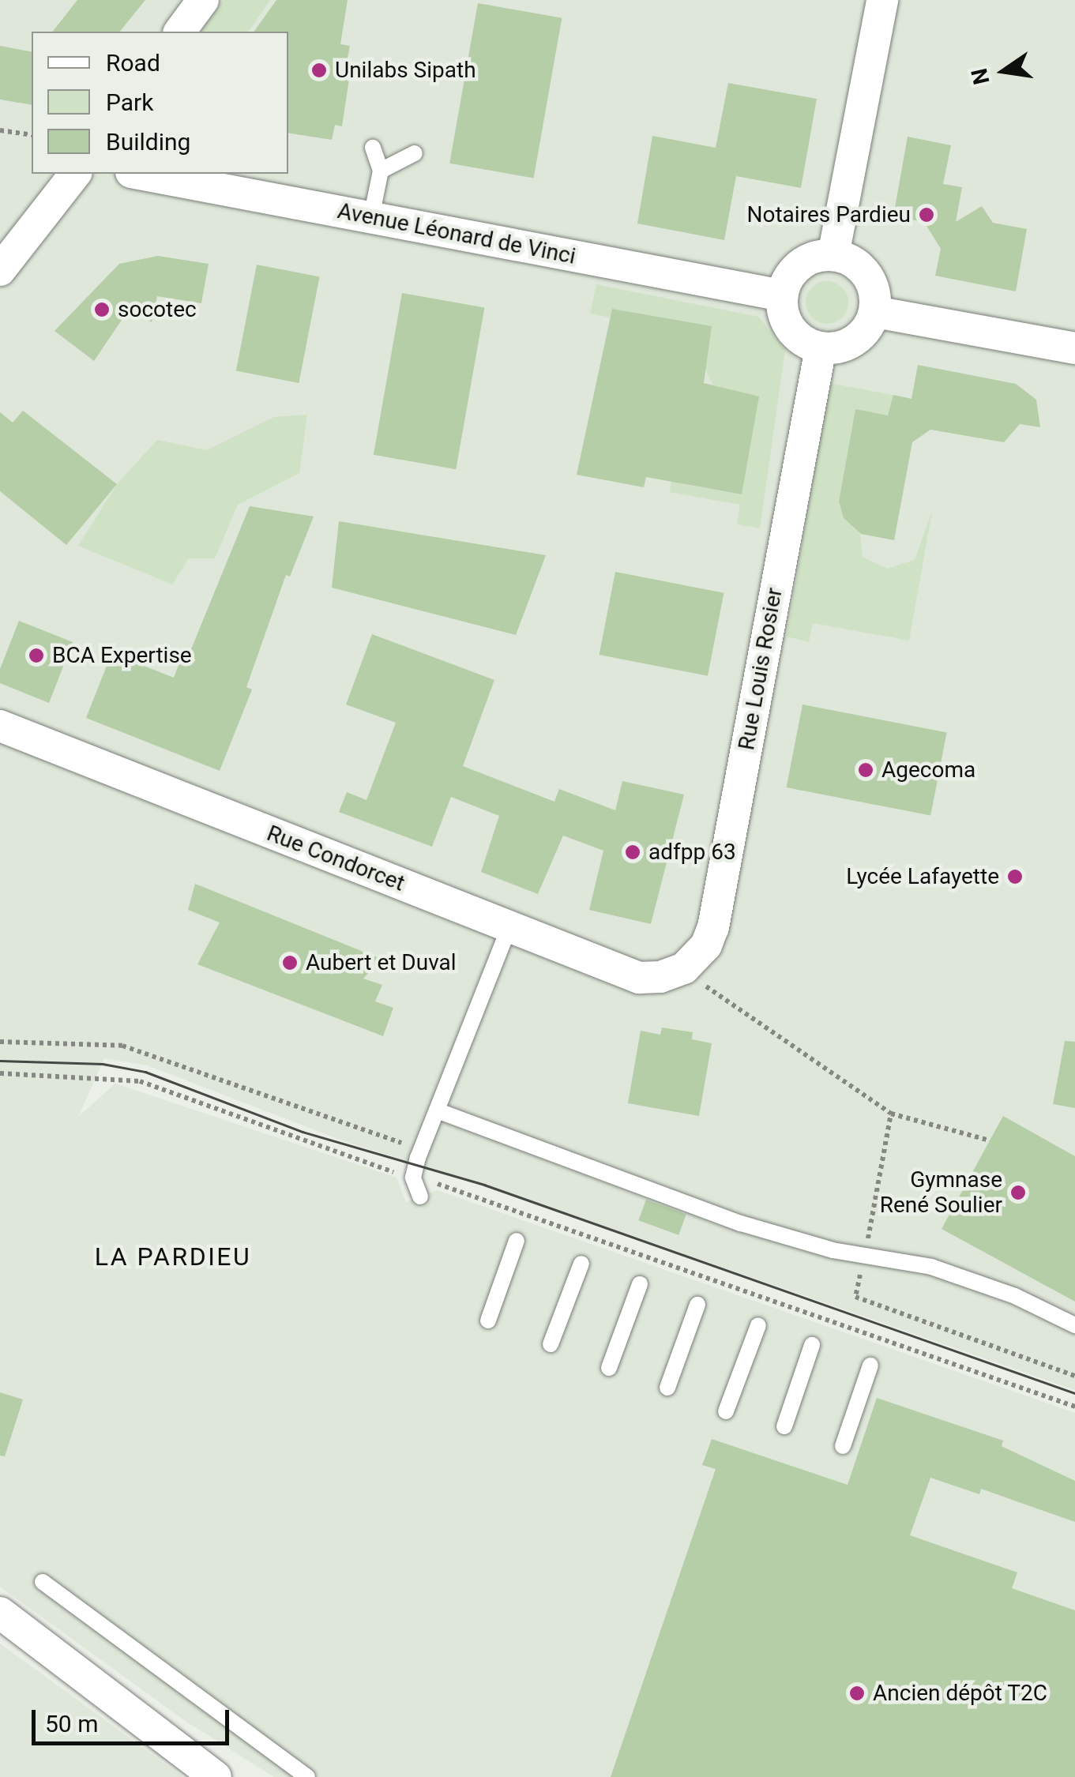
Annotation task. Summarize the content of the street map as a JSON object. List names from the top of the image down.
{
  "streets": {
    "street": ["Avenue Léonard de Vinci", "Rue Louis Rosier", "Rue Condorcet"]
  },
  "crossings": [
    ["Avenue Léonard de Vinci", "Rue Louis Rosier"],
    ["Rue Louis Rosier", "Rue Condorcet"]
  ],
  "districts": ["LA PARDIEU"],
  "places": [
    "Unilabs Sipath",
    "Notaires Pardieu",
    "socotec",
    "BCA Expertise",
    "Agecoma",
    "adfpp 63",
    "Lycée Lafayette",
    "Aubert et Duval",
    "Gymnase René Soulier",
    "Ancien dépôt T2C"
  ],
  "legend": ["Road", "Park", "Building"],
  "scale_bar": "50 m",
  "north": "left"
}
